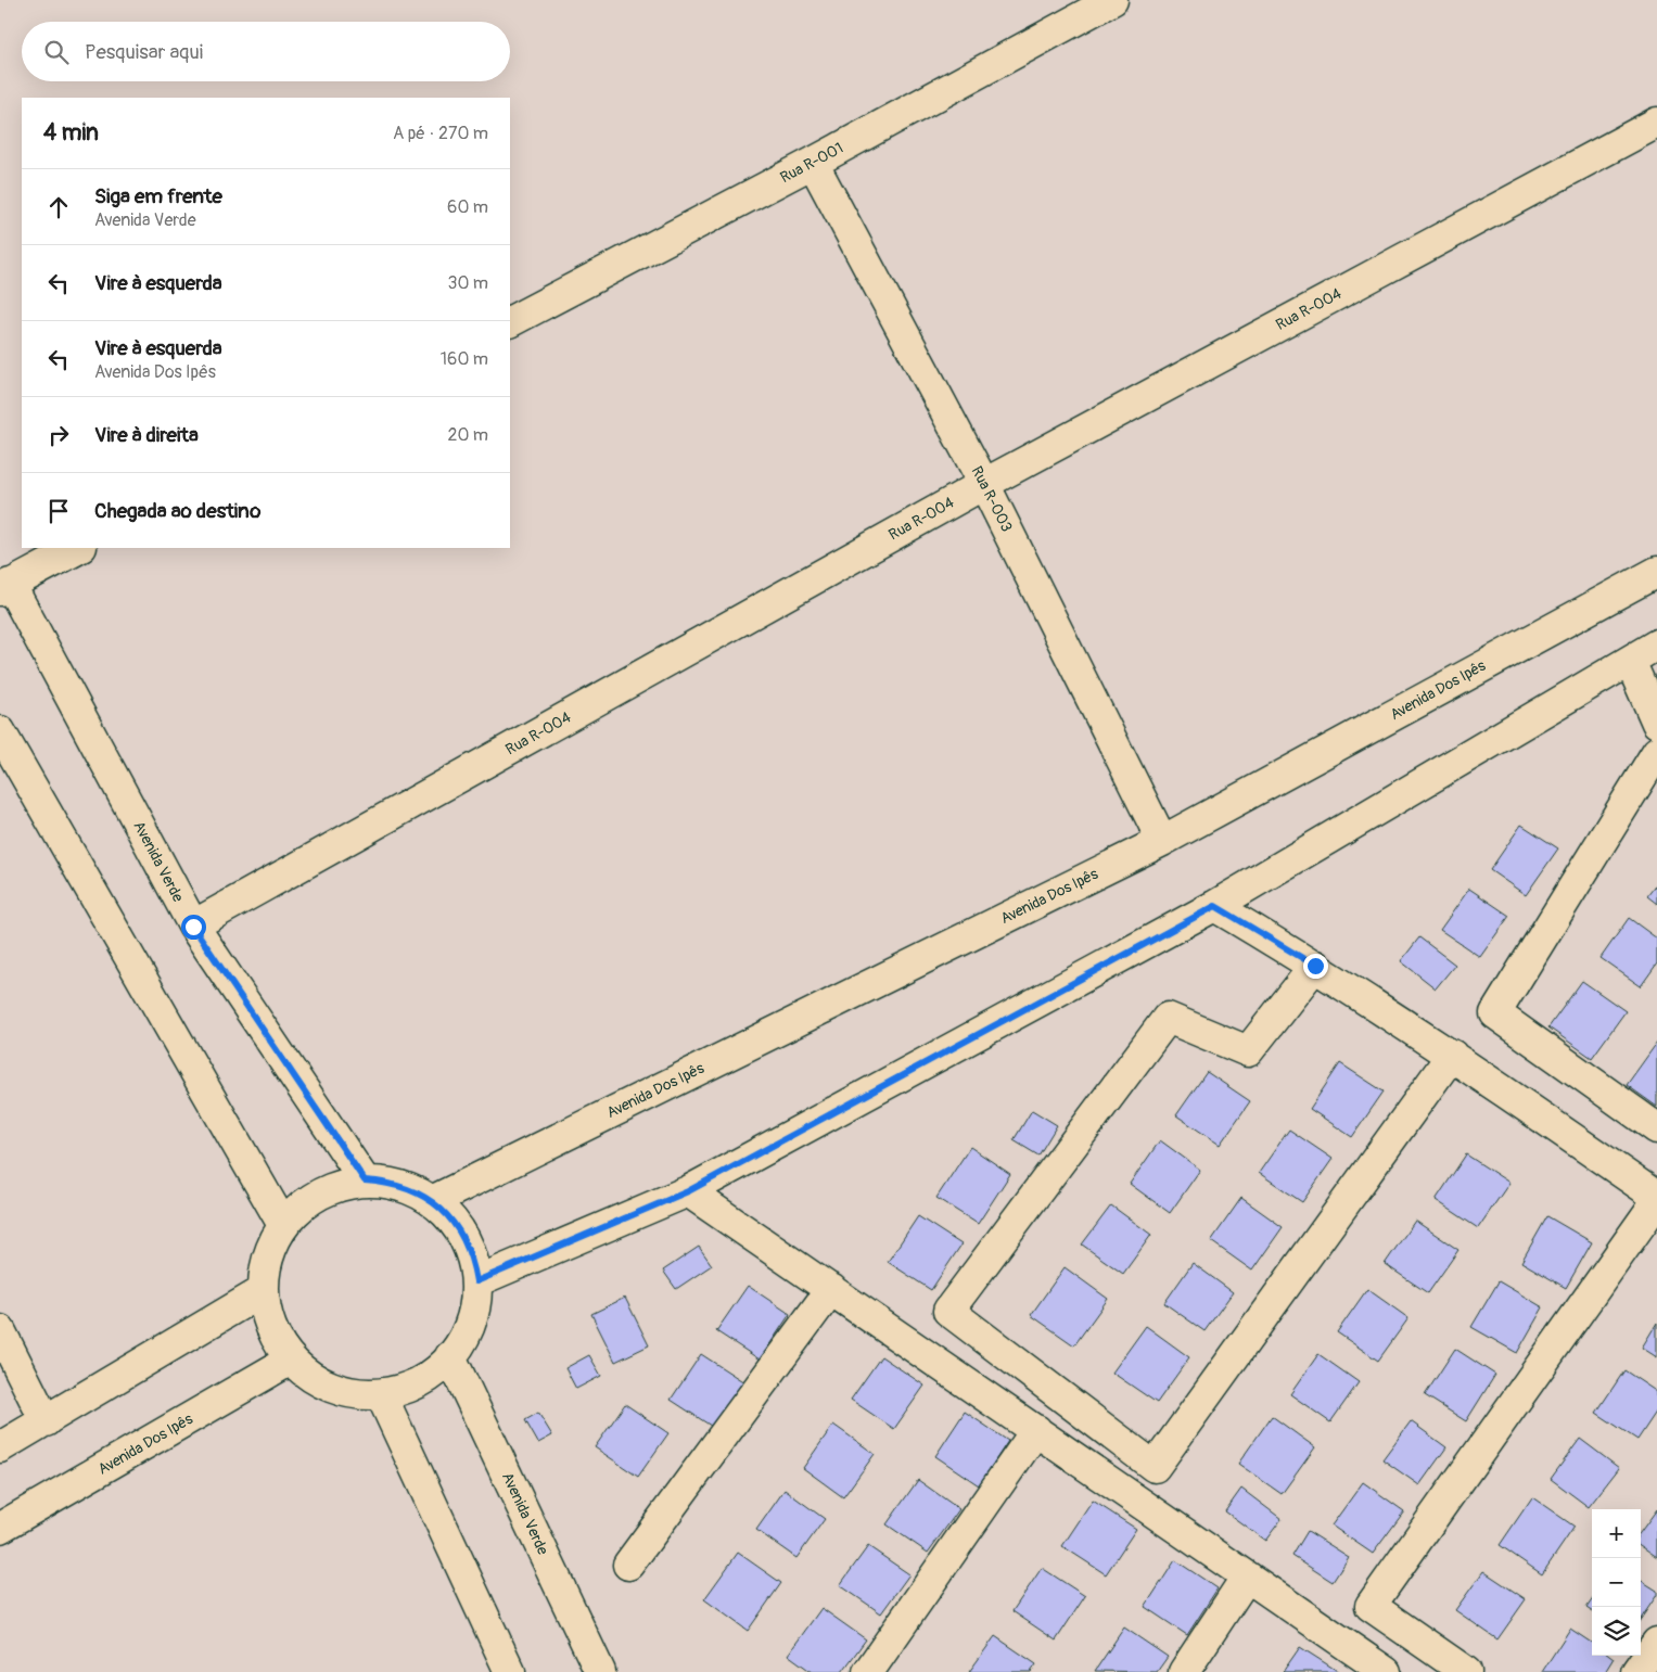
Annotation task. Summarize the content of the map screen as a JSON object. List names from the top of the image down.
{
  "streets": {
    "street": [
      "Rua R-001",
      "Rua R-004",
      "Rua R-003",
      "Avenida Dos Ipês",
      "Avenida Verde"
    ]
  },
  "crossings": [
    ["Rua R-001", "Rua R-003"],
    ["Rua R-004", "Rua R-003"],
    ["Rua R-004", "Avenida Verde"],
    ["Rua R-003", "Avenida Dos Ipês"]
  ],
  "page": {
    "search": "Pesquisar aqui",
    "heading": ["4 min", "A pé · 270 m"],
    "list": [
      ["Siga em frente", "Avenida Verde", "60 m"],
      ["Vire à esquerda", "30 m"],
      ["Vire à esquerda", "Avenida Dos Ipês", "160 m"],
      ["Vire à direita", "20 m"],
      "Chegada ao destino"
    ],
    "map_buttons": ["+", "−"]
  }
}
